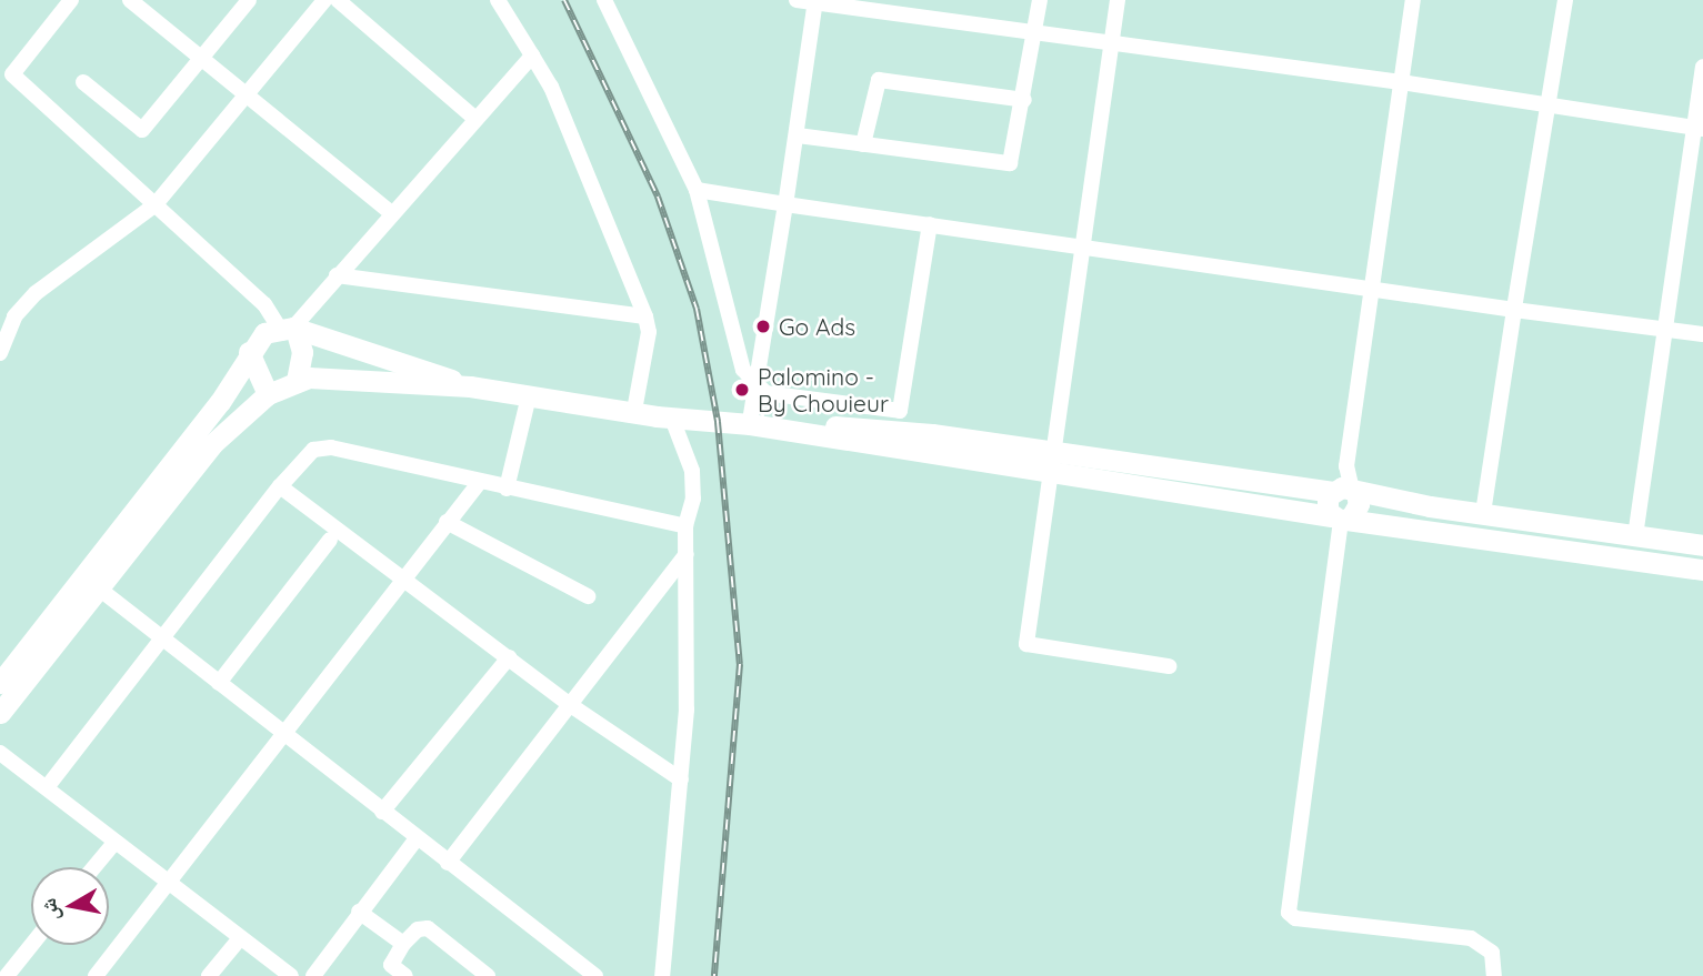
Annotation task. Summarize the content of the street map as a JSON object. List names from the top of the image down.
{
  "places": ["Go Ads", "Palomino - By Chouieur"],
  "north": "left"
}
